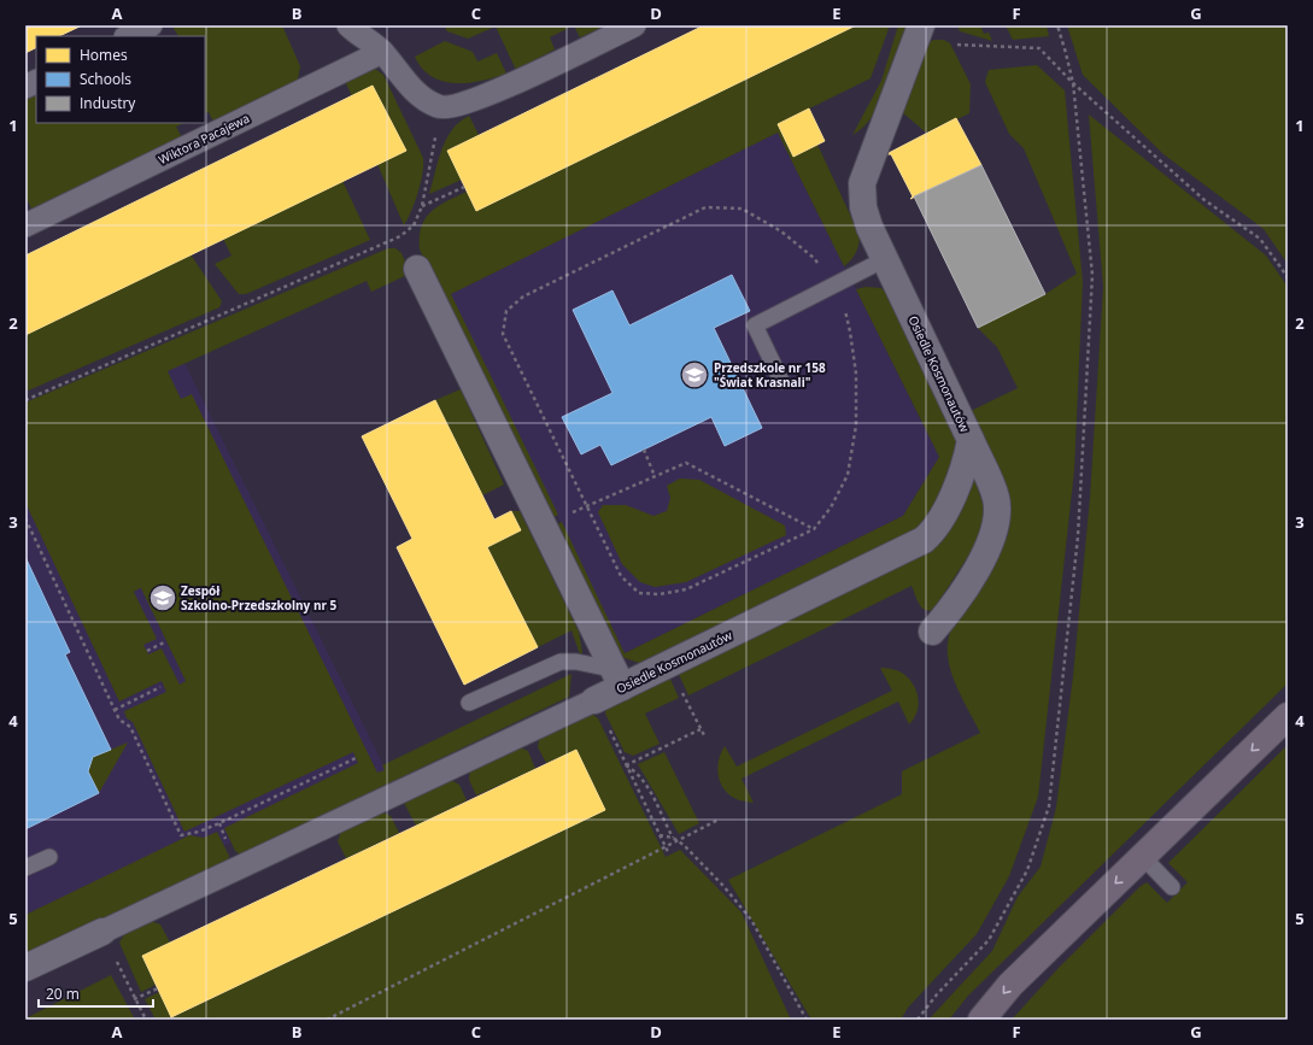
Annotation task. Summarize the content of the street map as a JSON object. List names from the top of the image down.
{
  "streets": {
    "street": ["Wiktora Pacajewa", "Osiedle Kosmonautów"]
  },
  "places": {
    "school or university": ["Przedszkole nr 158 \"Świat Krasnali\"", "Zespół Szkolno-Przedszkolny nr 5"]
  },
  "legend": ["Homes", "Schools", "Industry"],
  "scale_bar": "20 m",
  "grid": {
    "columns": [
      "A",
      "B",
      "C",
      "D",
      "E",
      "F",
      "G"
    ],
    "rows": [
      "1",
      "2",
      "3",
      "4",
      "5"
    ]
  }
}
